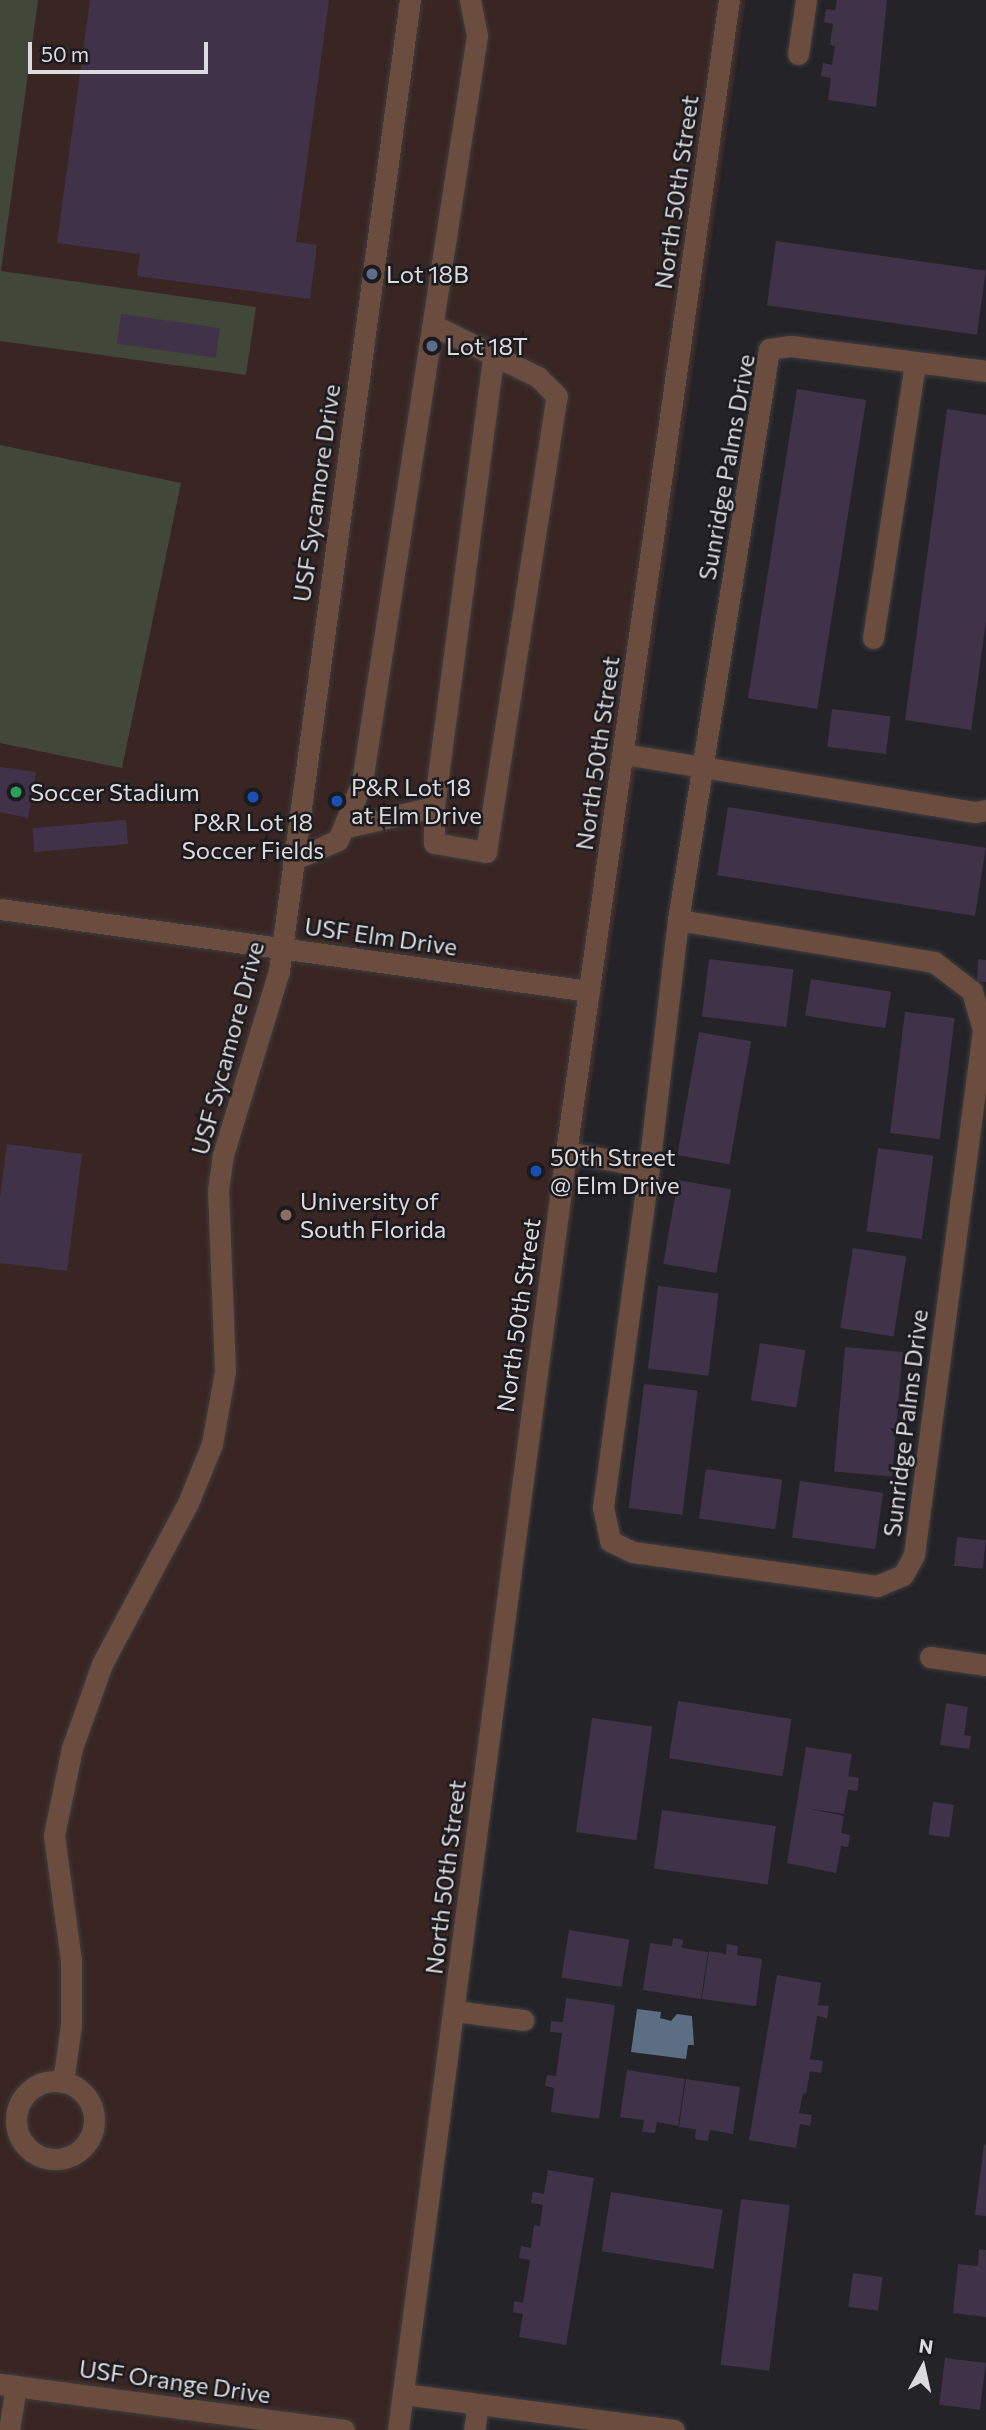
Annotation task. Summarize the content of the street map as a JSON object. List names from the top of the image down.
{
  "streets": {
    "street": [
      "North 50th Street",
      "Sunridge Palms Drive",
      "USF Sycamore Drive",
      "USF Elm Drive",
      "USF Orange Drive"
    ]
  },
  "crossings": [
    ["North 50th Street", "USF Elm Drive"],
    ["USF Sycamore Drive", "USF Elm Drive"]
  ],
  "places": [
    "Lot 18B",
    "Lot 18T",
    "Soccer Stadium",
    "P&R Lot 18 Soccer Fields",
    "P&R Lot 18 at Elm Drive",
    "50th Street @ Elm Drive",
    "University of South Florida"
  ],
  "scale_bar": "50 m",
  "north": "top"
}
